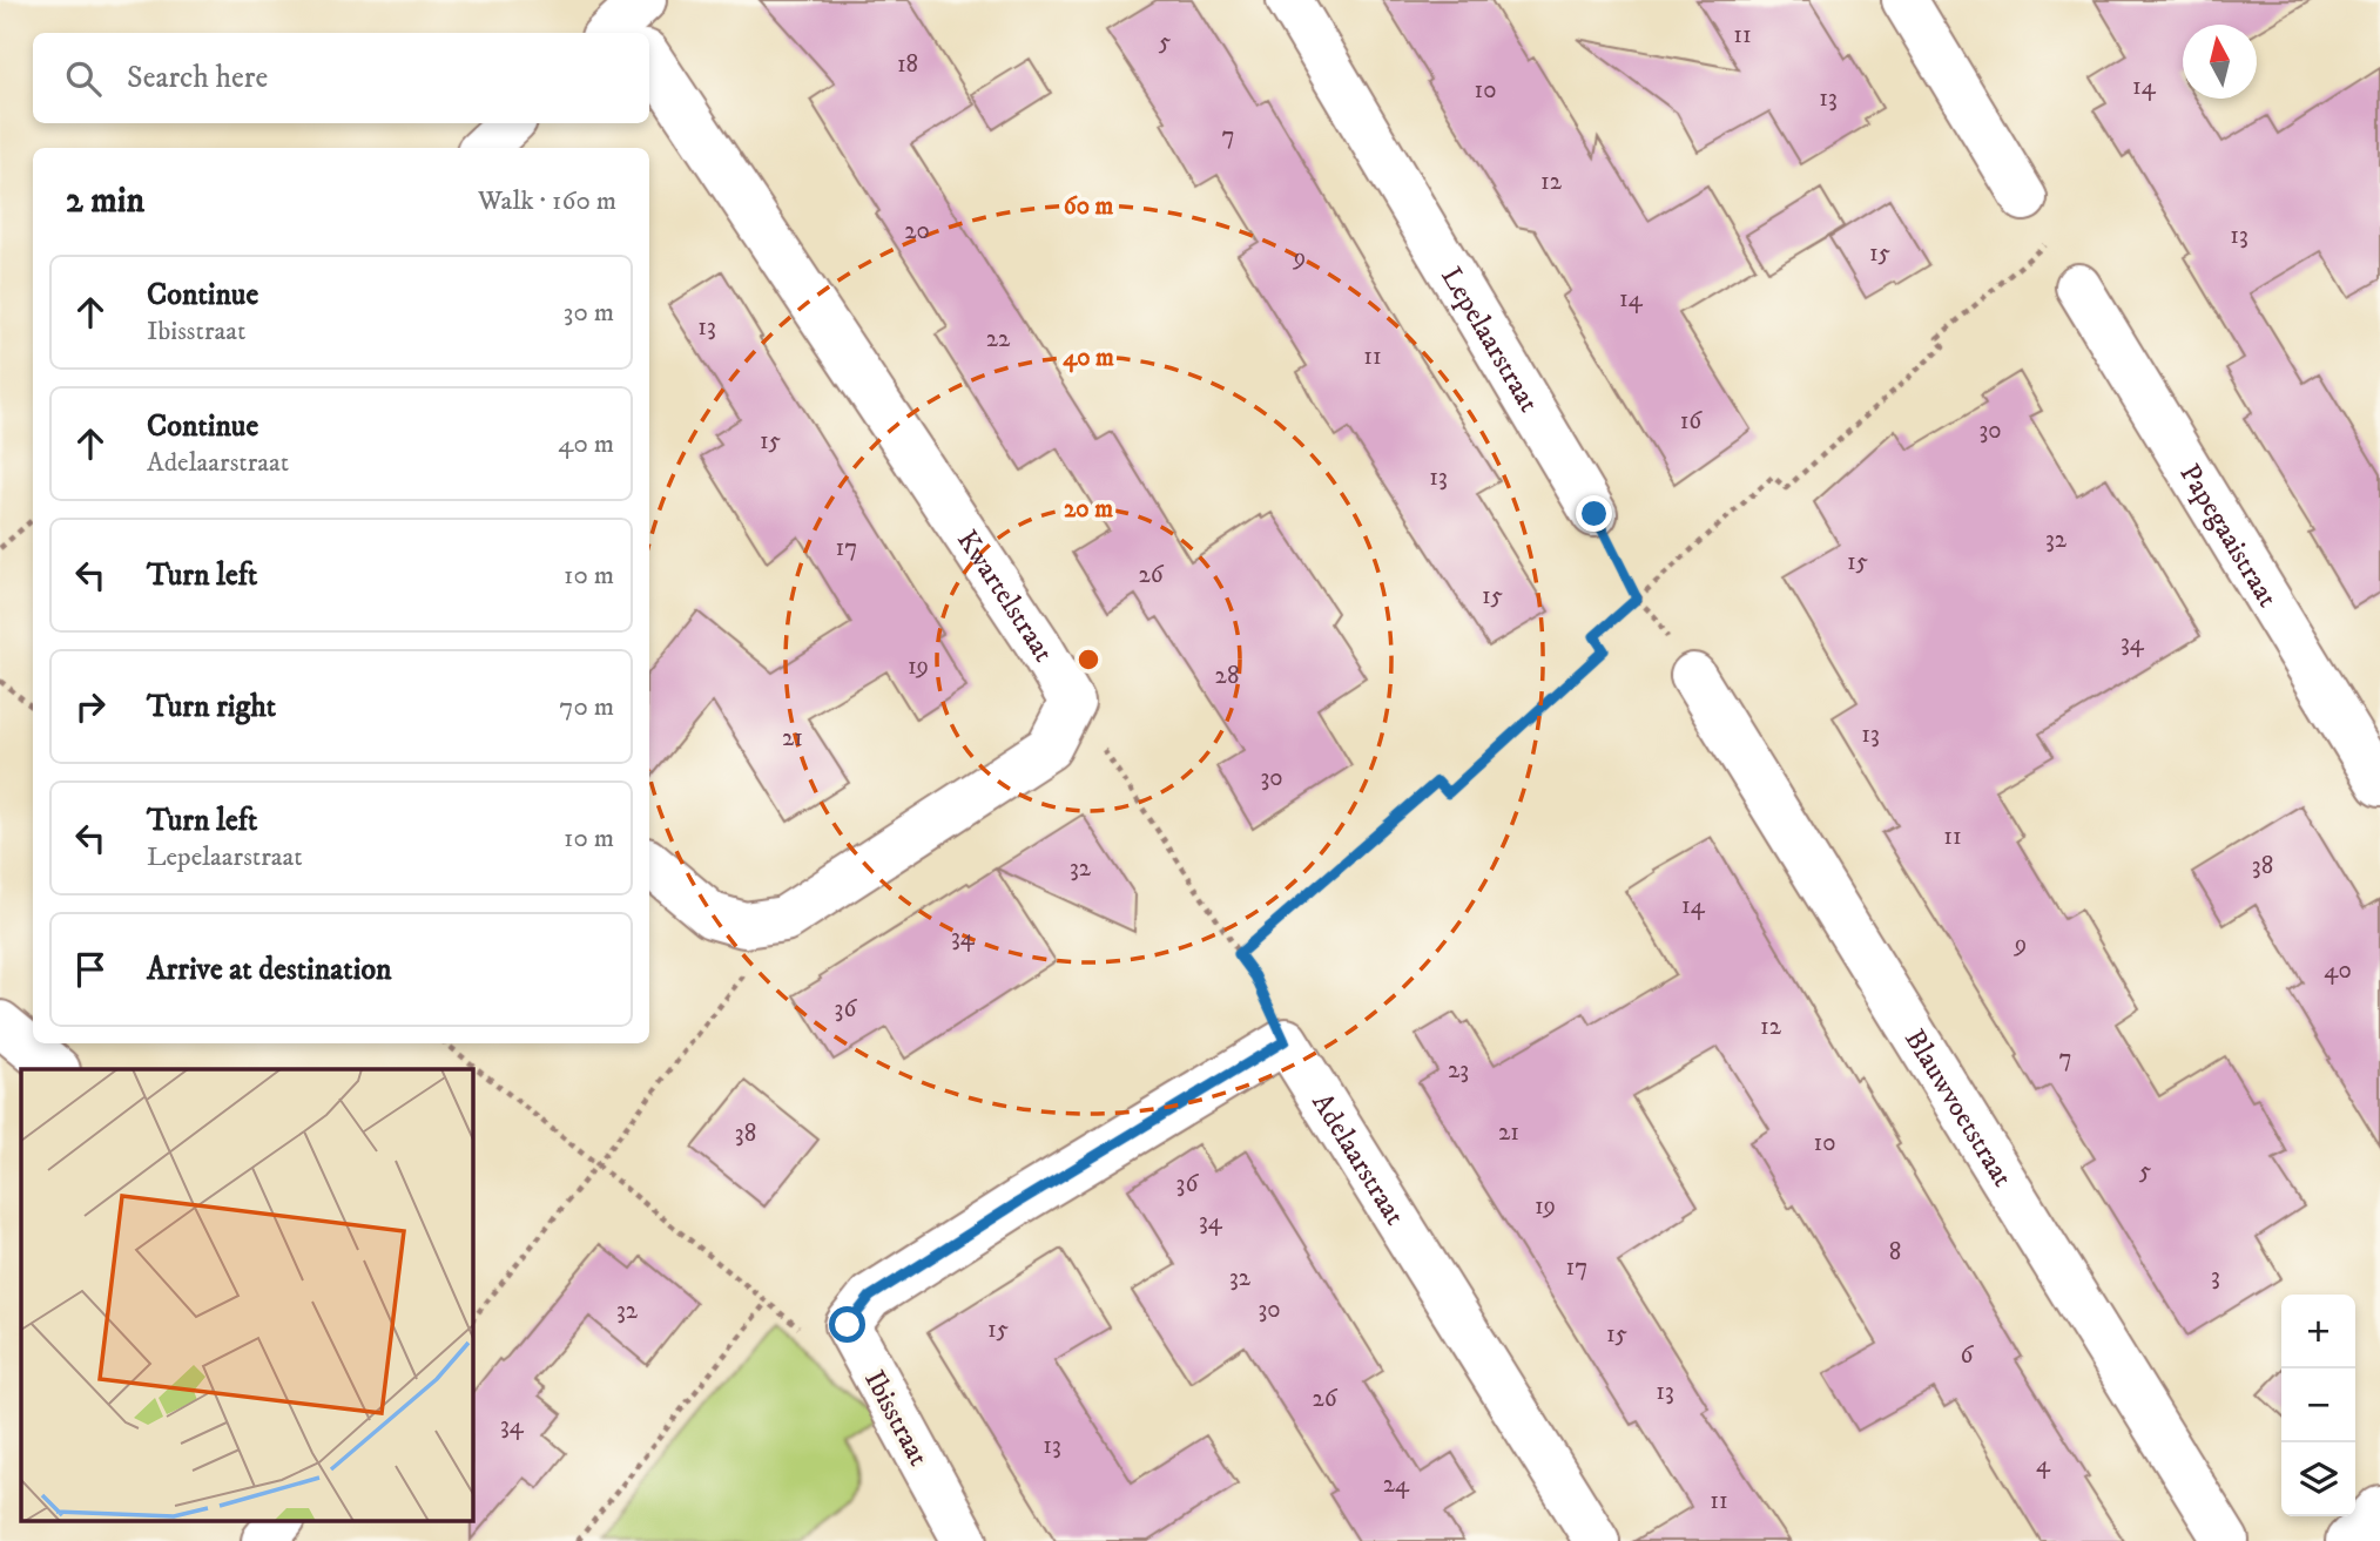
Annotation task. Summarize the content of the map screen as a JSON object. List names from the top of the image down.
{
  "streets": {
    "street": [
      "Lepelaarstraat",
      "Papegaaistraat",
      "Kwartelstraat",
      "Blauwvoetstraat",
      "Adelaarstraat",
      "Ibisstraat"
    ]
  },
  "house_numbers": [
    "11",
    "5",
    "18",
    "14",
    "10",
    "13",
    "7",
    "12",
    "20",
    "13",
    "15",
    "9",
    "14",
    "13",
    "22",
    "11",
    "16",
    "30",
    "15",
    "13",
    "32",
    "17",
    "15",
    "26",
    "15",
    "34",
    "19",
    "28",
    "13",
    "21",
    "30",
    "11",
    "38",
    "32",
    "14",
    "34",
    "9",
    "40",
    "36",
    "12",
    "7",
    "23",
    "21",
    "38",
    "10",
    "5",
    "36",
    "19",
    "34",
    "8",
    "17",
    "3",
    "32",
    "30",
    "32",
    "15",
    "15",
    "6",
    "13",
    "26",
    "34",
    "13",
    "4",
    "24",
    "11"
  ],
  "north": "top",
  "page": {
    "search": "Search here",
    "heading": ["2 min", "Walk · 160 m"],
    "list": [
      ["Continue", "Ibisstraat", "30 m"],
      ["Continue", "Adelaarstraat", "40 m"],
      ["Turn left", "10 m"],
      ["Turn right", "70 m"],
      ["Turn left", "Lepelaarstraat", "10 m"],
      "Arrive at destination"
    ],
    "map_buttons": ["+", "−"]
  },
  "rings": ["60 m", "40 m", "20 m"]
}
